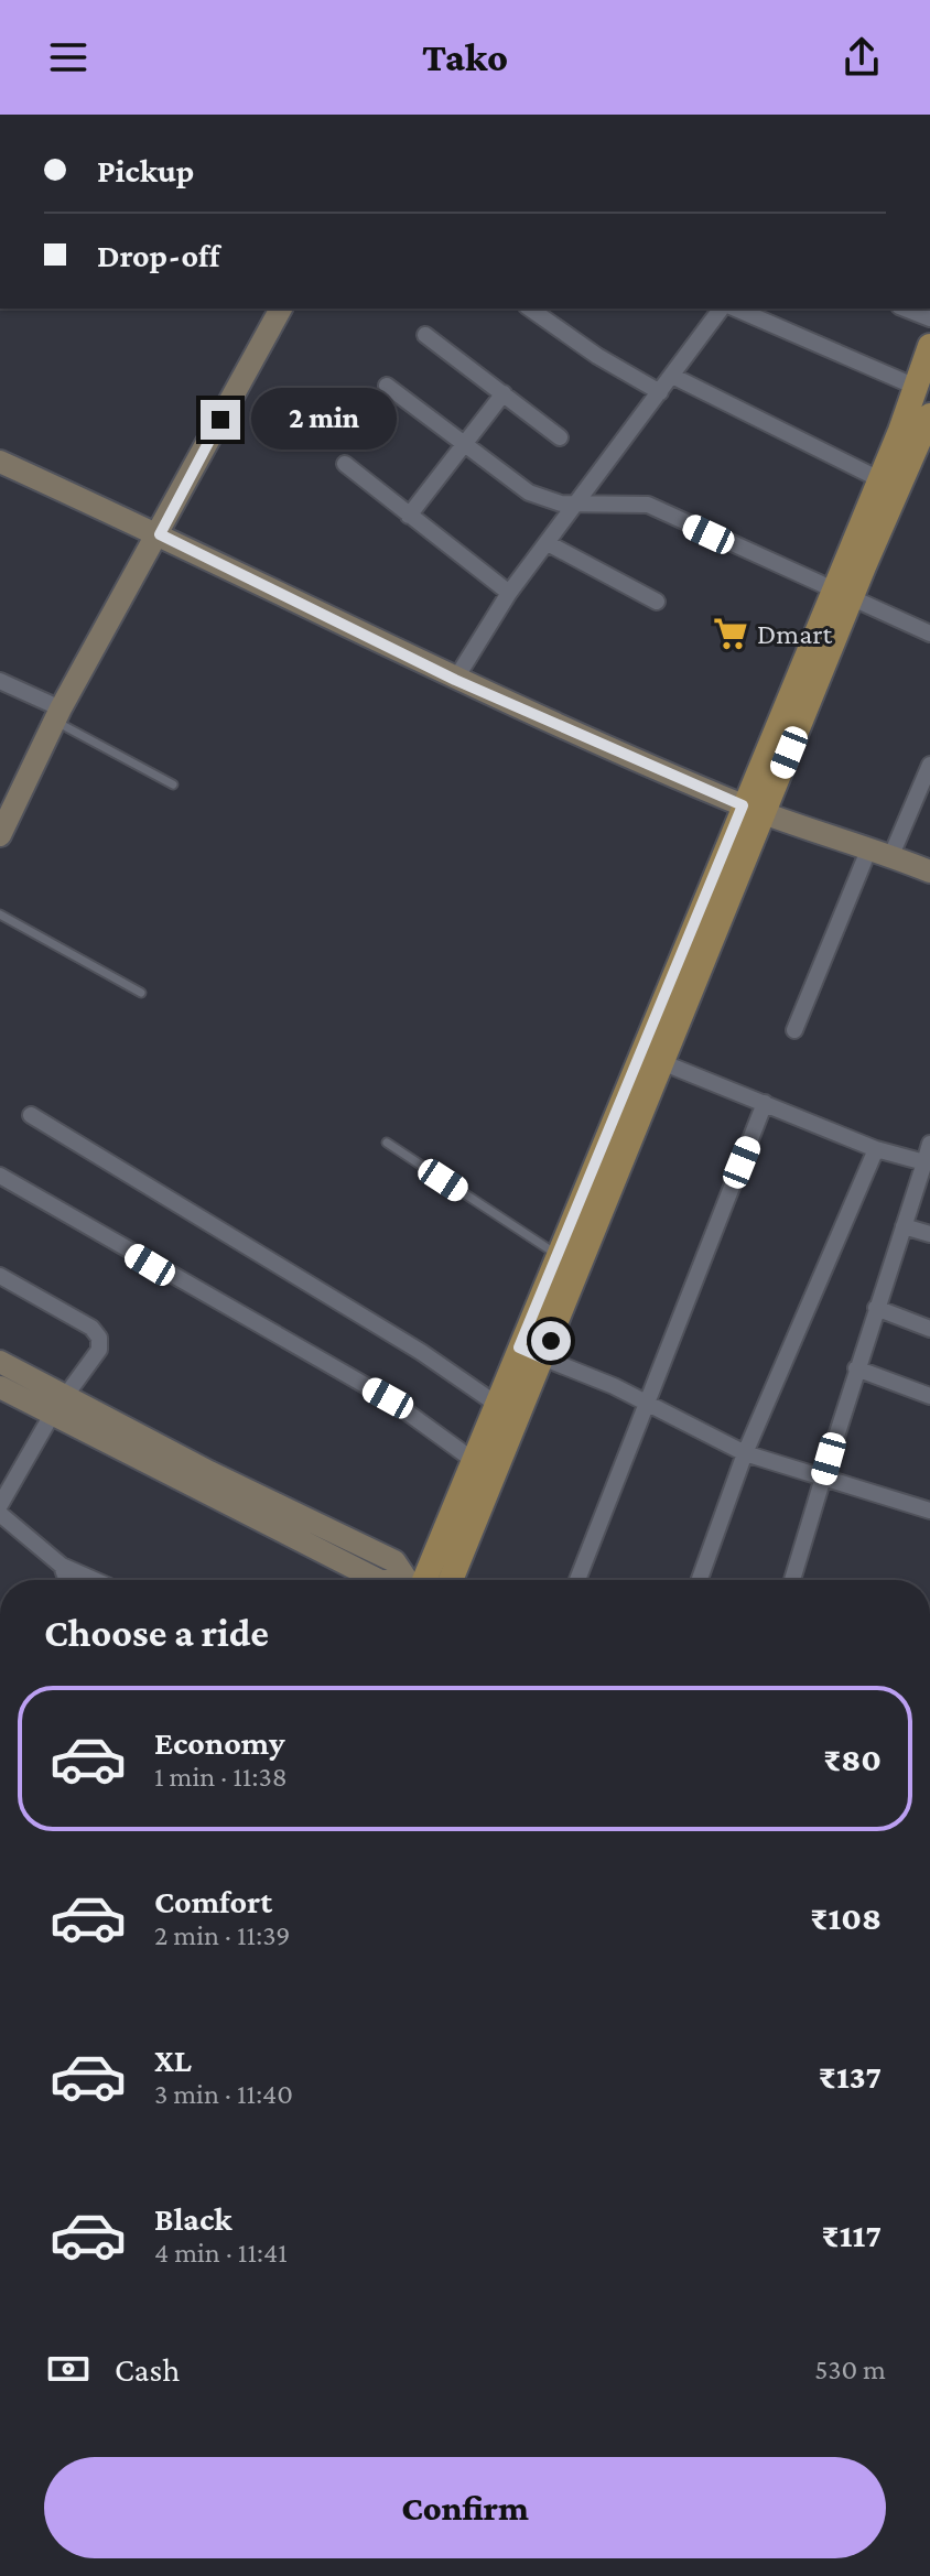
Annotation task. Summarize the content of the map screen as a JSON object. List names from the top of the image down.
{
  "places": {
    "supermarket": ["Dmart"]
  },
  "page": {
    "header": "Tako",
    "banner": ["Pickup", "Drop-off"],
    "bubble": "2 min",
    "heading": "Choose a ride",
    "list": [
      {
        "name": "Economy",
        "note": "1 min · 11:38",
        "value": "₹80"
      },
      {
        "name": "Comfort",
        "note": "2 min · 11:39",
        "value": "₹108"
      },
      {
        "name": "XL",
        "note": "3 min · 11:40",
        "value": "₹137"
      },
      {
        "name": "Black",
        "note": "4 min · 11:41",
        "value": "₹117"
      }
    ],
    "pay": ["Cash", "530 m"],
    "buttons": "Confirm"
  }
}
